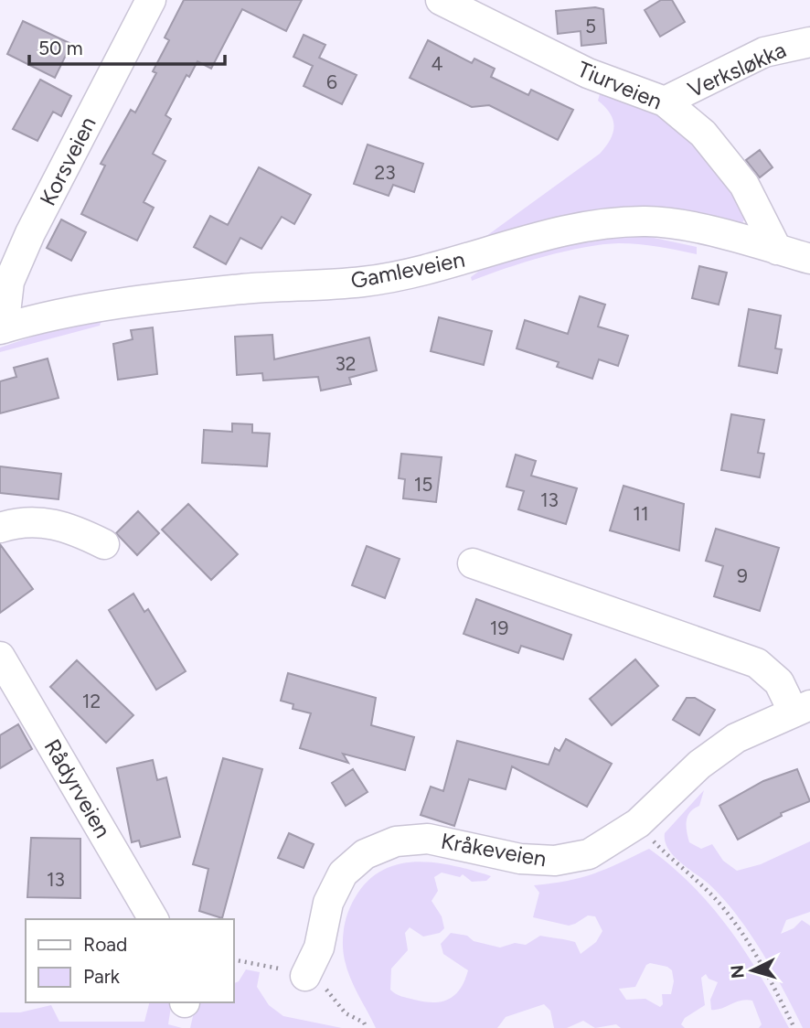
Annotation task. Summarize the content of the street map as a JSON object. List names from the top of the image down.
{
  "streets": {
    "street": [
      "Verksløkka",
      "Tiurveien",
      "Korsveien",
      "Gamleveien",
      "Rådyrveien",
      "Kråkeveien"
    ]
  },
  "crossings": [
    ["Verksløkka", "Tiurveien"],
    ["Tiurveien", "Gamleveien"],
    ["Korsveien", "Gamleveien"]
  ],
  "house_numbers": [
    "5",
    "4",
    "6",
    "23",
    "32",
    "15",
    "13",
    "11",
    "9",
    "19",
    "12",
    "13"
  ],
  "legend": ["Road", "Park"],
  "scale_bar": "50 m",
  "north": "left"
}
